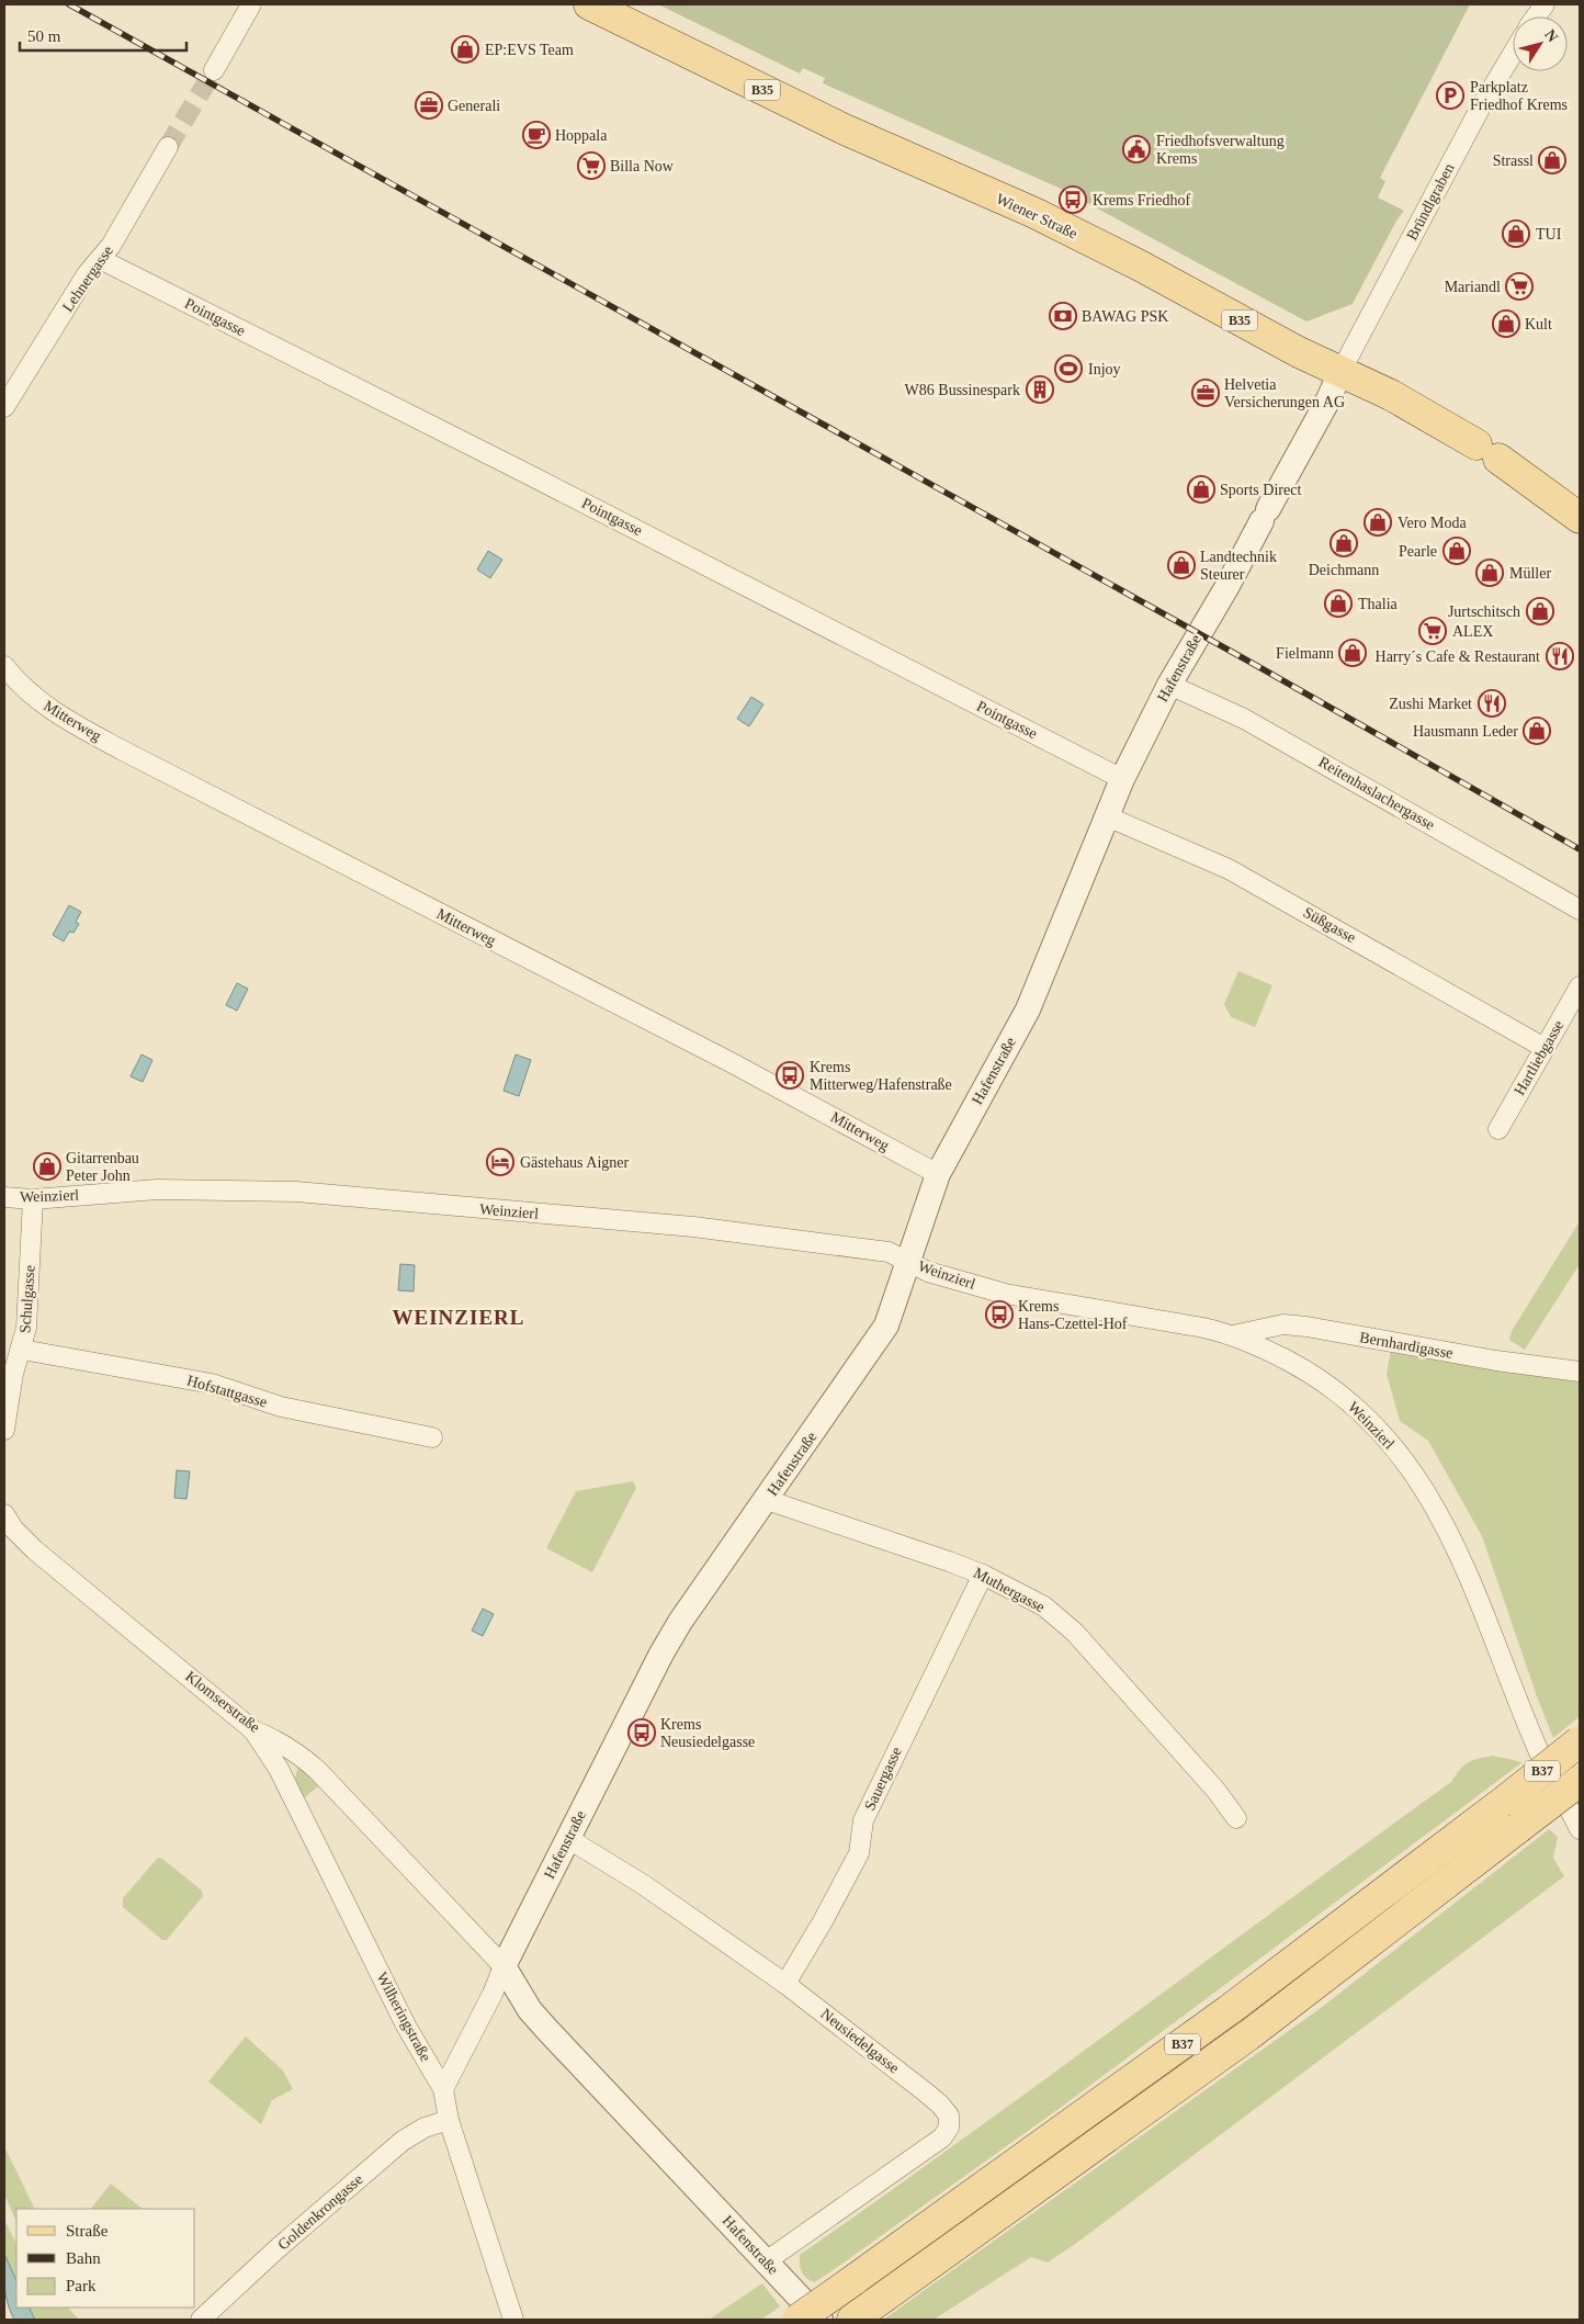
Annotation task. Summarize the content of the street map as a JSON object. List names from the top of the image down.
{
  "streets": {
    "main road": ["B35", "Wiener Straße", "B37"],
    "street": [
      "Bründlgraben",
      "Lehnergasse",
      "Pointgasse",
      "Hafenstraße",
      "Mitterweg",
      "Reitenhaslachergasse",
      "Süßgasse",
      "Hartliebgasse",
      "Weinzierl",
      "Schulgasse",
      "Bernhardigasse",
      "Hofstattgasse",
      "Muthergasse",
      "Klomserstraße",
      "Sauergasse",
      "Wilheringstraße",
      "Neusiedelgasse",
      "Goldenkrongasse"
    ]
  },
  "crossings": [
    ["Bründlgraben", "Wiener Straße"],
    ["Bründlgraben", "Hafenstraße"],
    ["Wiener Straße", "Hafenstraße"],
    ["Lehnergasse", "Pointgasse"],
    ["Pointgasse", "Hafenstraße"],
    ["Hafenstraße", "Mitterweg"],
    ["Hafenstraße", "Reitenhaslachergasse"],
    ["Hafenstraße", "Süßgasse"],
    ["Hafenstraße", "Weinzierl"],
    ["Hafenstraße", "Muthergasse"],
    ["Hafenstraße", "Klomserstraße"],
    ["Hafenstraße", "Neusiedelgasse"],
    ["Süßgasse", "Hartliebgasse"],
    ["Weinzierl", "Schulgasse"],
    ["Weinzierl", "Bernhardigasse"],
    ["Schulgasse", "Hofstattgasse"],
    ["Muthergasse", "Sauergasse"],
    ["Klomserstraße", "Wilheringstraße"],
    ["Sauergasse", "Neusiedelgasse"],
    ["Wilheringstraße", "Goldenkrongasse"]
  ],
  "districts": ["WEINZIERL"],
  "places": {
    "shop": [
      "EP:EVS Team",
      "Strassl",
      "TUI",
      "Kult",
      "Sports Direct",
      "Vero Moda",
      "Deichmann",
      "Pearle",
      "Landtechnik Steurer",
      "Müller",
      "Thalia",
      "Jurtschitsch",
      "Fielmann",
      "Hausmann Leder",
      "Gitarrenbau Peter John"
    ],
    "parking": ["Parkplatz Friedhof Krems"],
    "office": ["Generali", "Helvetia Versicherungen AG"],
    "cafe": ["Hoppala"],
    "public building": ["Friedhofsverwaltung Krems"],
    "supermarket": ["Billa Now", "Mariandl", "ALEX"],
    "bus stop": [
      "Krems Friedhof",
      "Krems Mitterweg/Hafenstraße",
      "Krems Hans-Czettel-Hof",
      "Krems Neusiedelgasse"
    ],
    "bank": ["BAWAG PSK"],
    "sports": ["Injoy"],
    "building": ["W86 Bussinespark"],
    "restaurant": ["Harry´s Cafe & Restaurant", "Zushi Market"],
    "hotel": ["Gästehaus Aigner"]
  },
  "legend": ["Straße", "Bahn", "Park"],
  "scale_bar": "50 m",
  "north": "top right"
}
